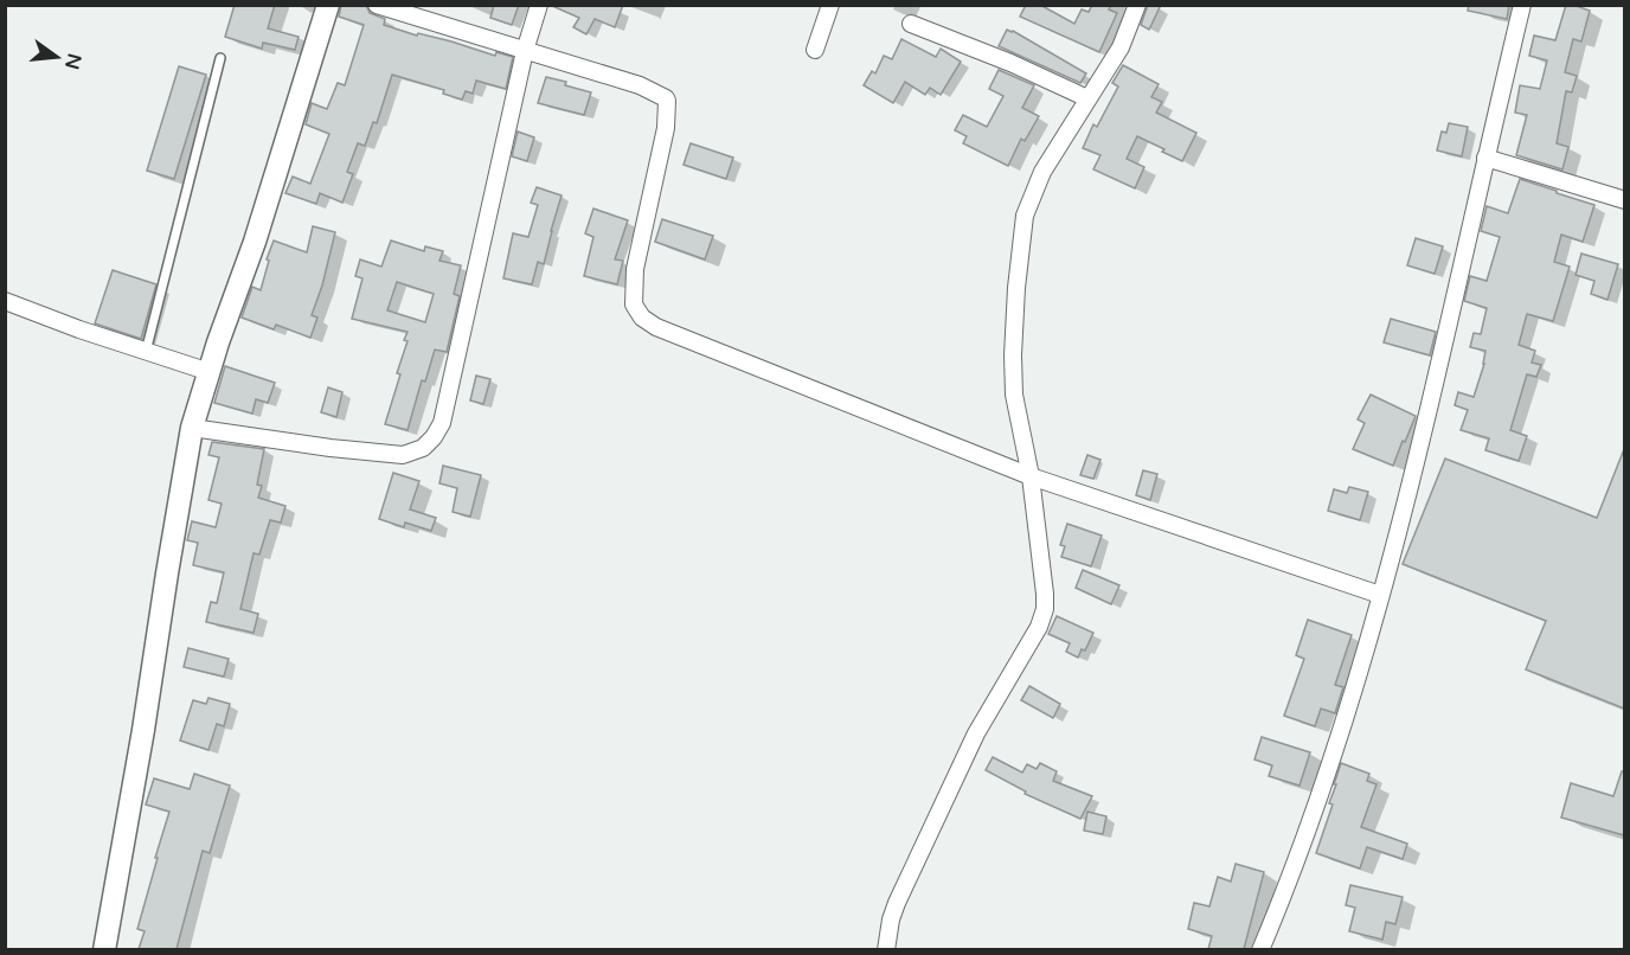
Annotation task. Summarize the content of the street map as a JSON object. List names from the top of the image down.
{
  "north": "right"
}
